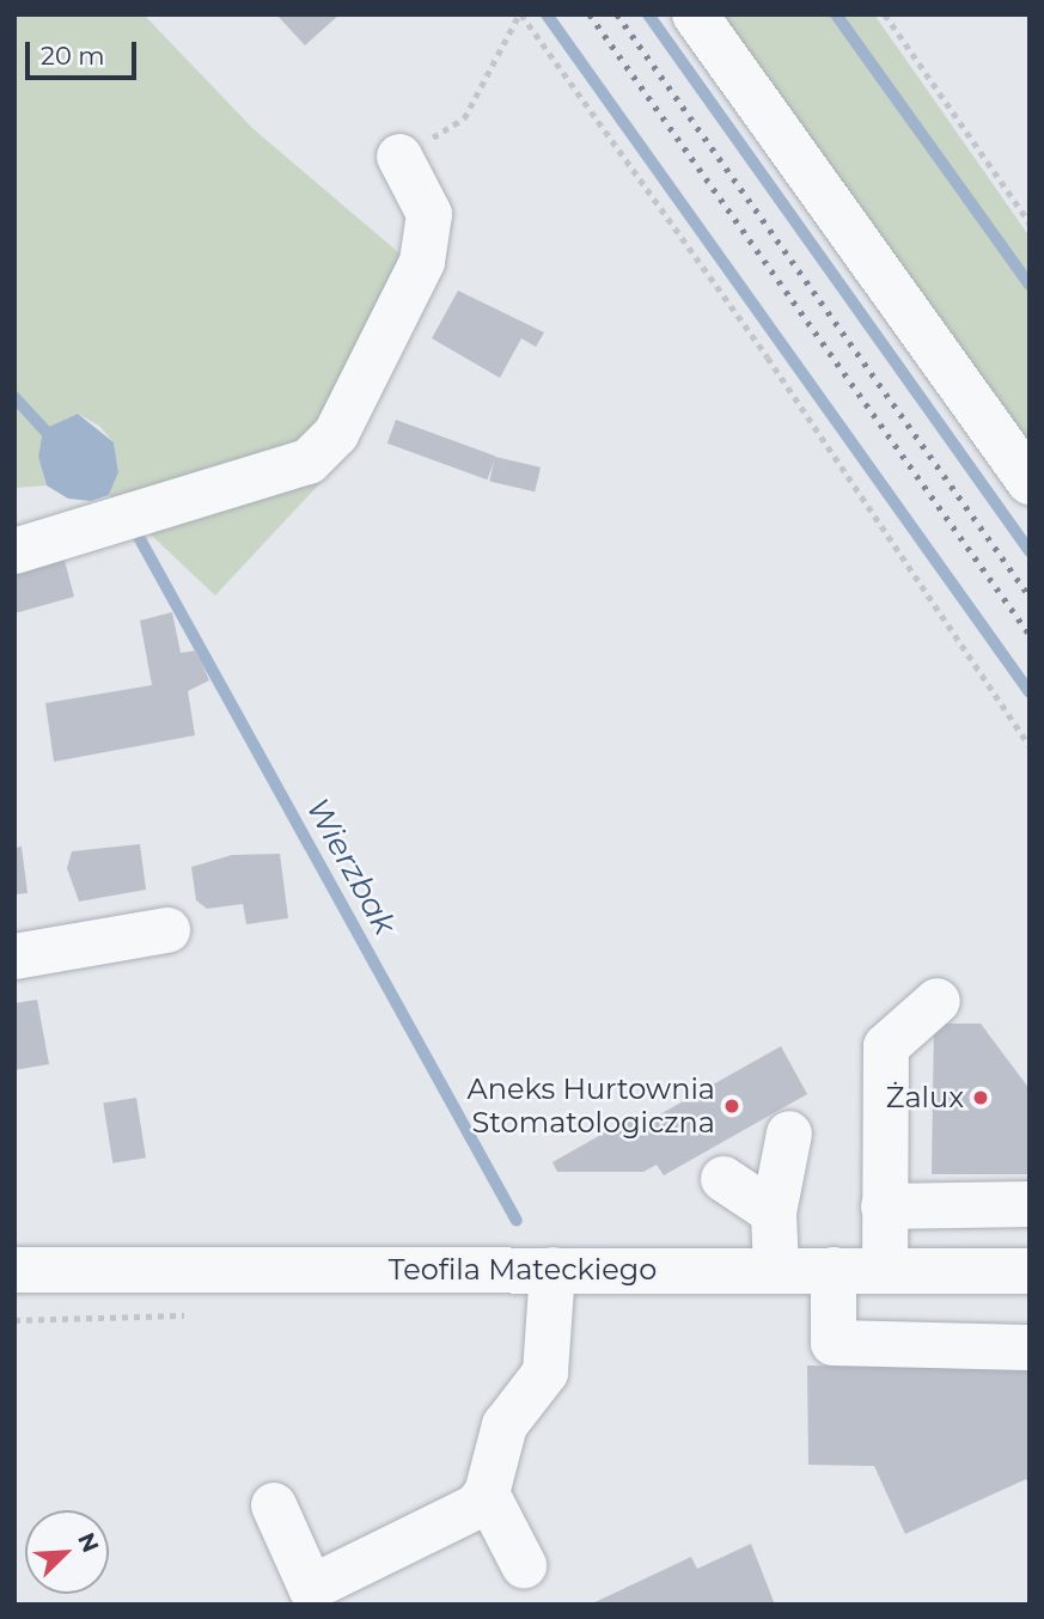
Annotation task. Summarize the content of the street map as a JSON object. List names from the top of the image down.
{
  "streets": {
    "street": ["Teofila Mateckiego"]
  },
  "water": ["Wierzbak"],
  "places": ["Żalux", "Aneks Hurtownia Stomatologiczna"],
  "scale_bar": "20 m",
  "north": "top right"
}
